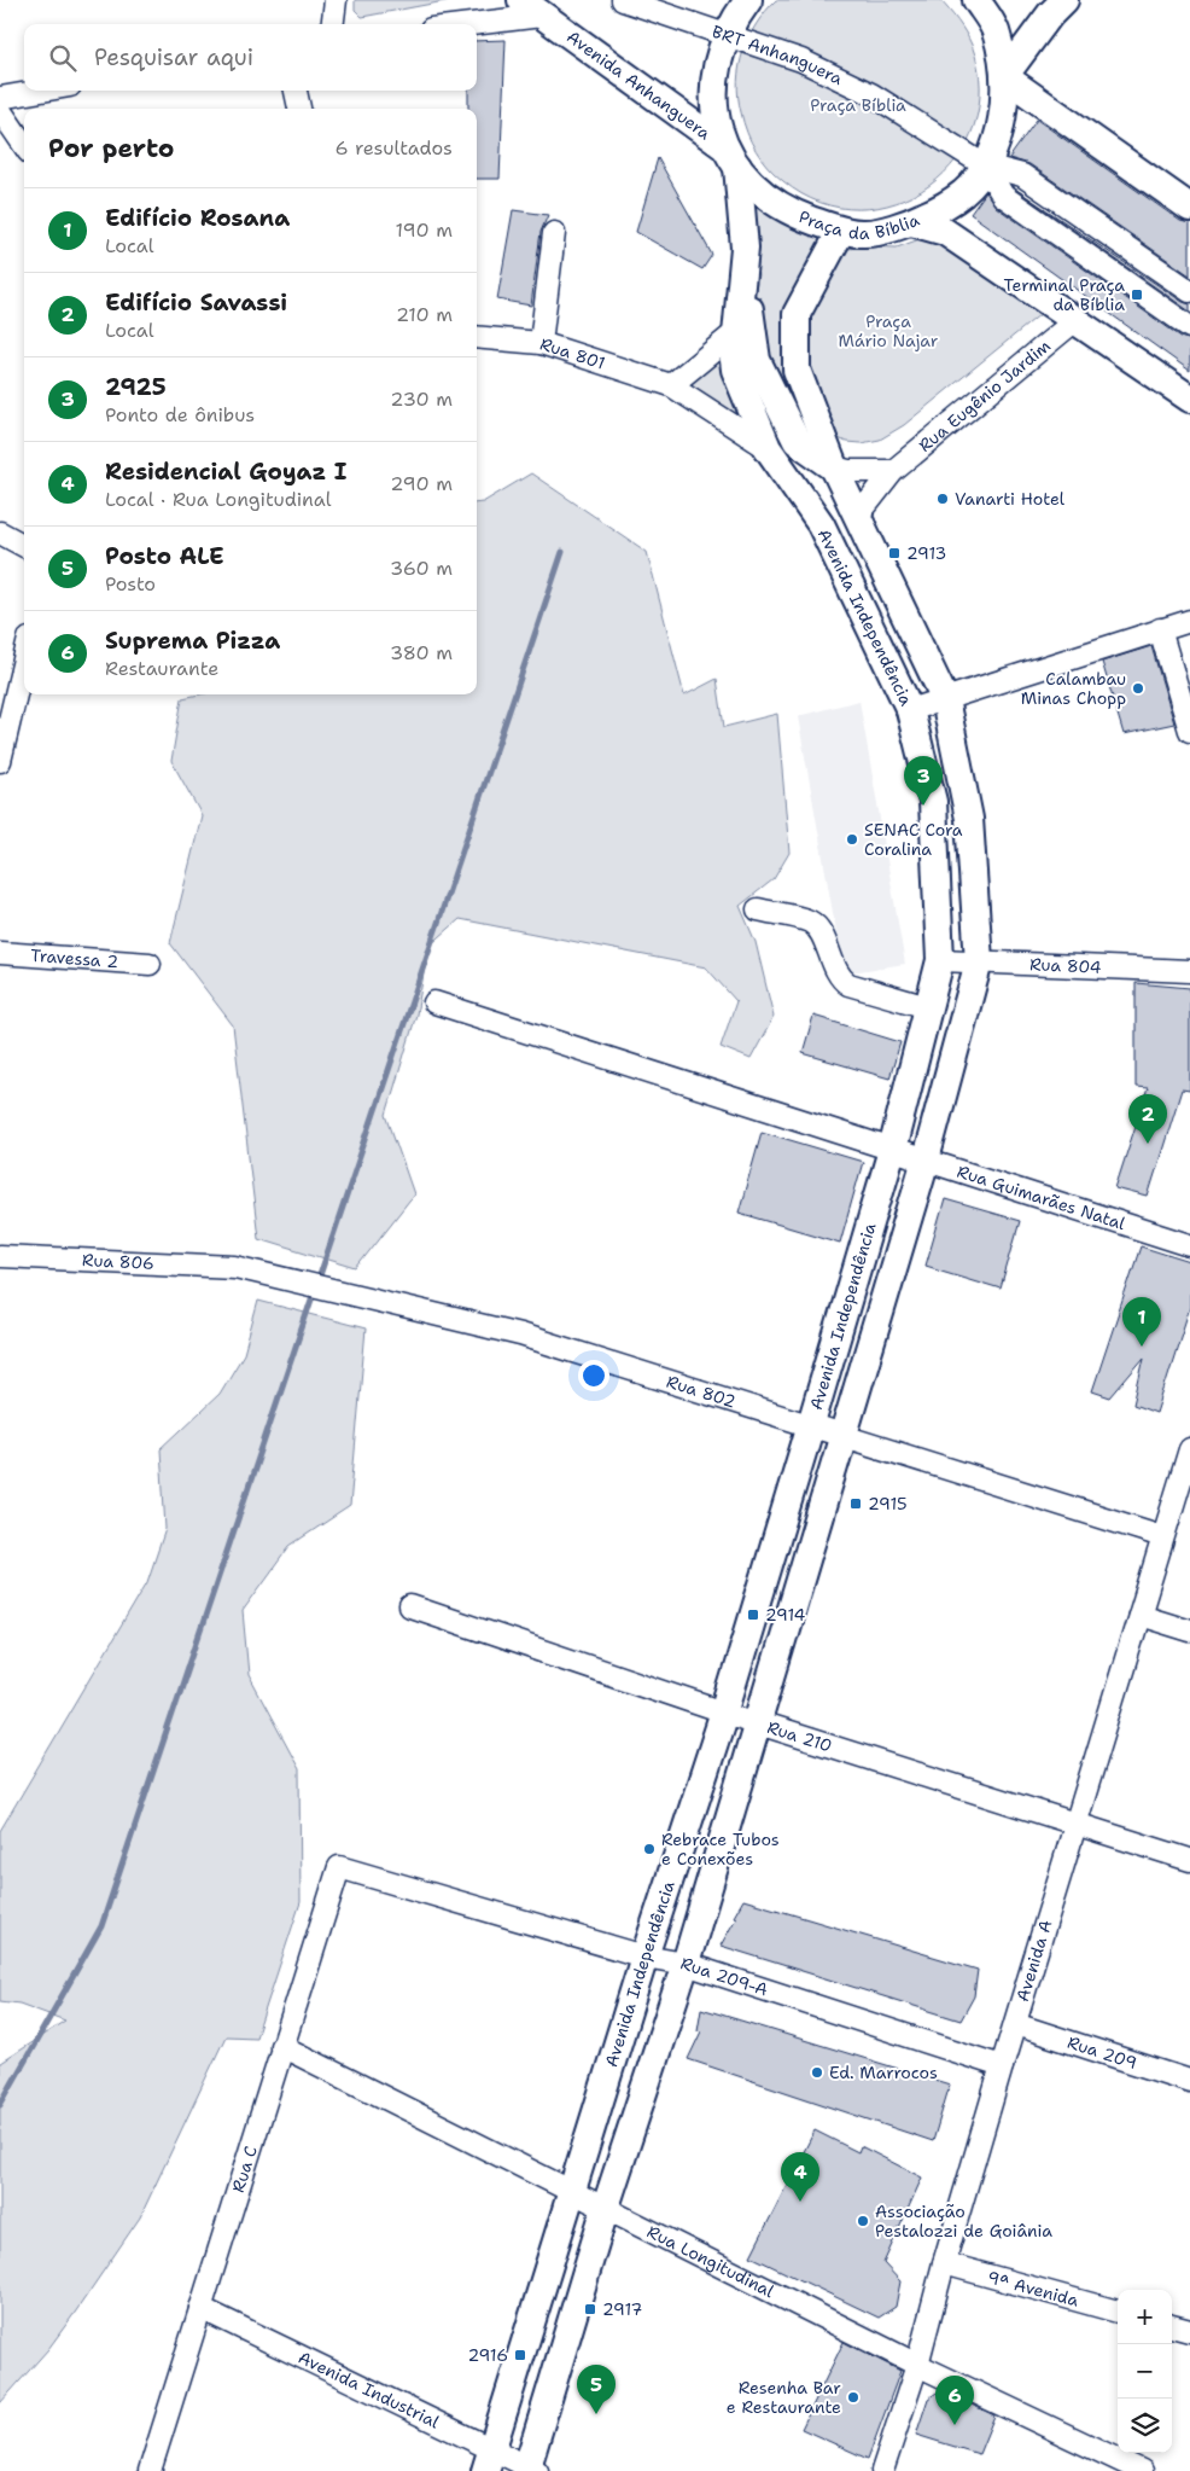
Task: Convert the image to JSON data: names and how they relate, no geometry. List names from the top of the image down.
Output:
{
  "streets": {
    "main road": ["Avenida Anhanguera", "Praça da Bíblia", "Avenida Independência"],
    "street": [
      "BRT Anhanguera",
      "Rua 801",
      "Rua Eugênio Jardim",
      "Travessa 2",
      "Rua 804",
      "Rua Guimarães Natal",
      "Rua 806",
      "Rua 802",
      "Rua 210",
      "Avenida A",
      "Rua 209-A",
      "Rua 209",
      "Rua C",
      "Rua Longitudinal",
      "9ª Avenida",
      "Avenida Industrial"
    ]
  },
  "crossings": [
    ["BRT Anhanguera", "Praça da Bíblia"],
    ["Avenida Anhanguera", "Praça da Bíblia"],
    ["Avenida Anhanguera", "Avenida Independência"],
    ["Praça da Bíblia", "Avenida Independência"],
    ["Rua 801", "Avenida Independência"],
    ["Rua Eugênio Jardim", "Avenida Independência"],
    ["Avenida Independência", "Rua 804"],
    ["Avenida Independência", "Rua Guimarães Natal"],
    ["Avenida Independência", "Rua 802"],
    ["Avenida Independência", "Rua 210"],
    ["Avenida Independência", "Rua 209-A"],
    ["Avenida Independência", "Rua Longitudinal"],
    ["Avenida Independência", "Avenida Industrial"],
    ["Rua 806", "Rua 802"],
    ["Rua 802", "Avenida A"],
    ["Rua 210", "Avenida A"],
    ["Avenida A", "Rua 209-A"],
    ["Avenida A", "Rua 209"],
    ["Avenida A", "Rua Longitudinal"],
    ["Avenida A", "9ª Avenida"],
    ["Rua 209-A", "Rua C"],
    ["Rua C", "Rua Longitudinal"],
    ["Rua C", "Avenida Industrial"]
  ],
  "parks": ["Praça Bíblia", "Praça Mário Najar"],
  "places": {
    "transit": [
      "Terminal Praça da Bíblia",
      "2913",
      "2915",
      "2914",
      "2917",
      "2916"
    ],
    "other": [
      "Vanarti Hotel",
      "Calambau Minas Chopp",
      "SENAC Cora Coralina",
      "Rebrace Tubos e Conexões",
      "Ed. Marrocos",
      "Associação Pestalozzi de Goiânia",
      "Resenha Bar e Restaurante"
    ]
  },
  "page": {
    "search": "Pesquisar aqui",
    "heading": ["Por perto", "6 resultados"],
    "list": [
      {
        "mark": "1",
        "name": "Edifício Rosana",
        "note": "Local",
        "value": "190 m"
      },
      {
        "mark": "2",
        "name": "Edifício Savassi",
        "note": "Local",
        "value": "210 m"
      },
      {
        "mark": "3",
        "name": "2925",
        "note": "Ponto de ônibus",
        "value": "230 m"
      },
      {
        "mark": "4",
        "name": "Residencial Goyaz I",
        "note": "Local · Rua Longitudinal",
        "value": "290 m"
      },
      {
        "mark": "5",
        "name": "Posto ALE",
        "note": "Posto",
        "value": "360 m"
      },
      {
        "mark": "6",
        "name": "Suprema Pizza",
        "note": "Restaurante",
        "value": "380 m"
      }
    ],
    "pins": [
      "3",
      "2",
      "1",
      "4",
      "5",
      "6"
    ],
    "map_buttons": ["+", "−"]
  }
}
